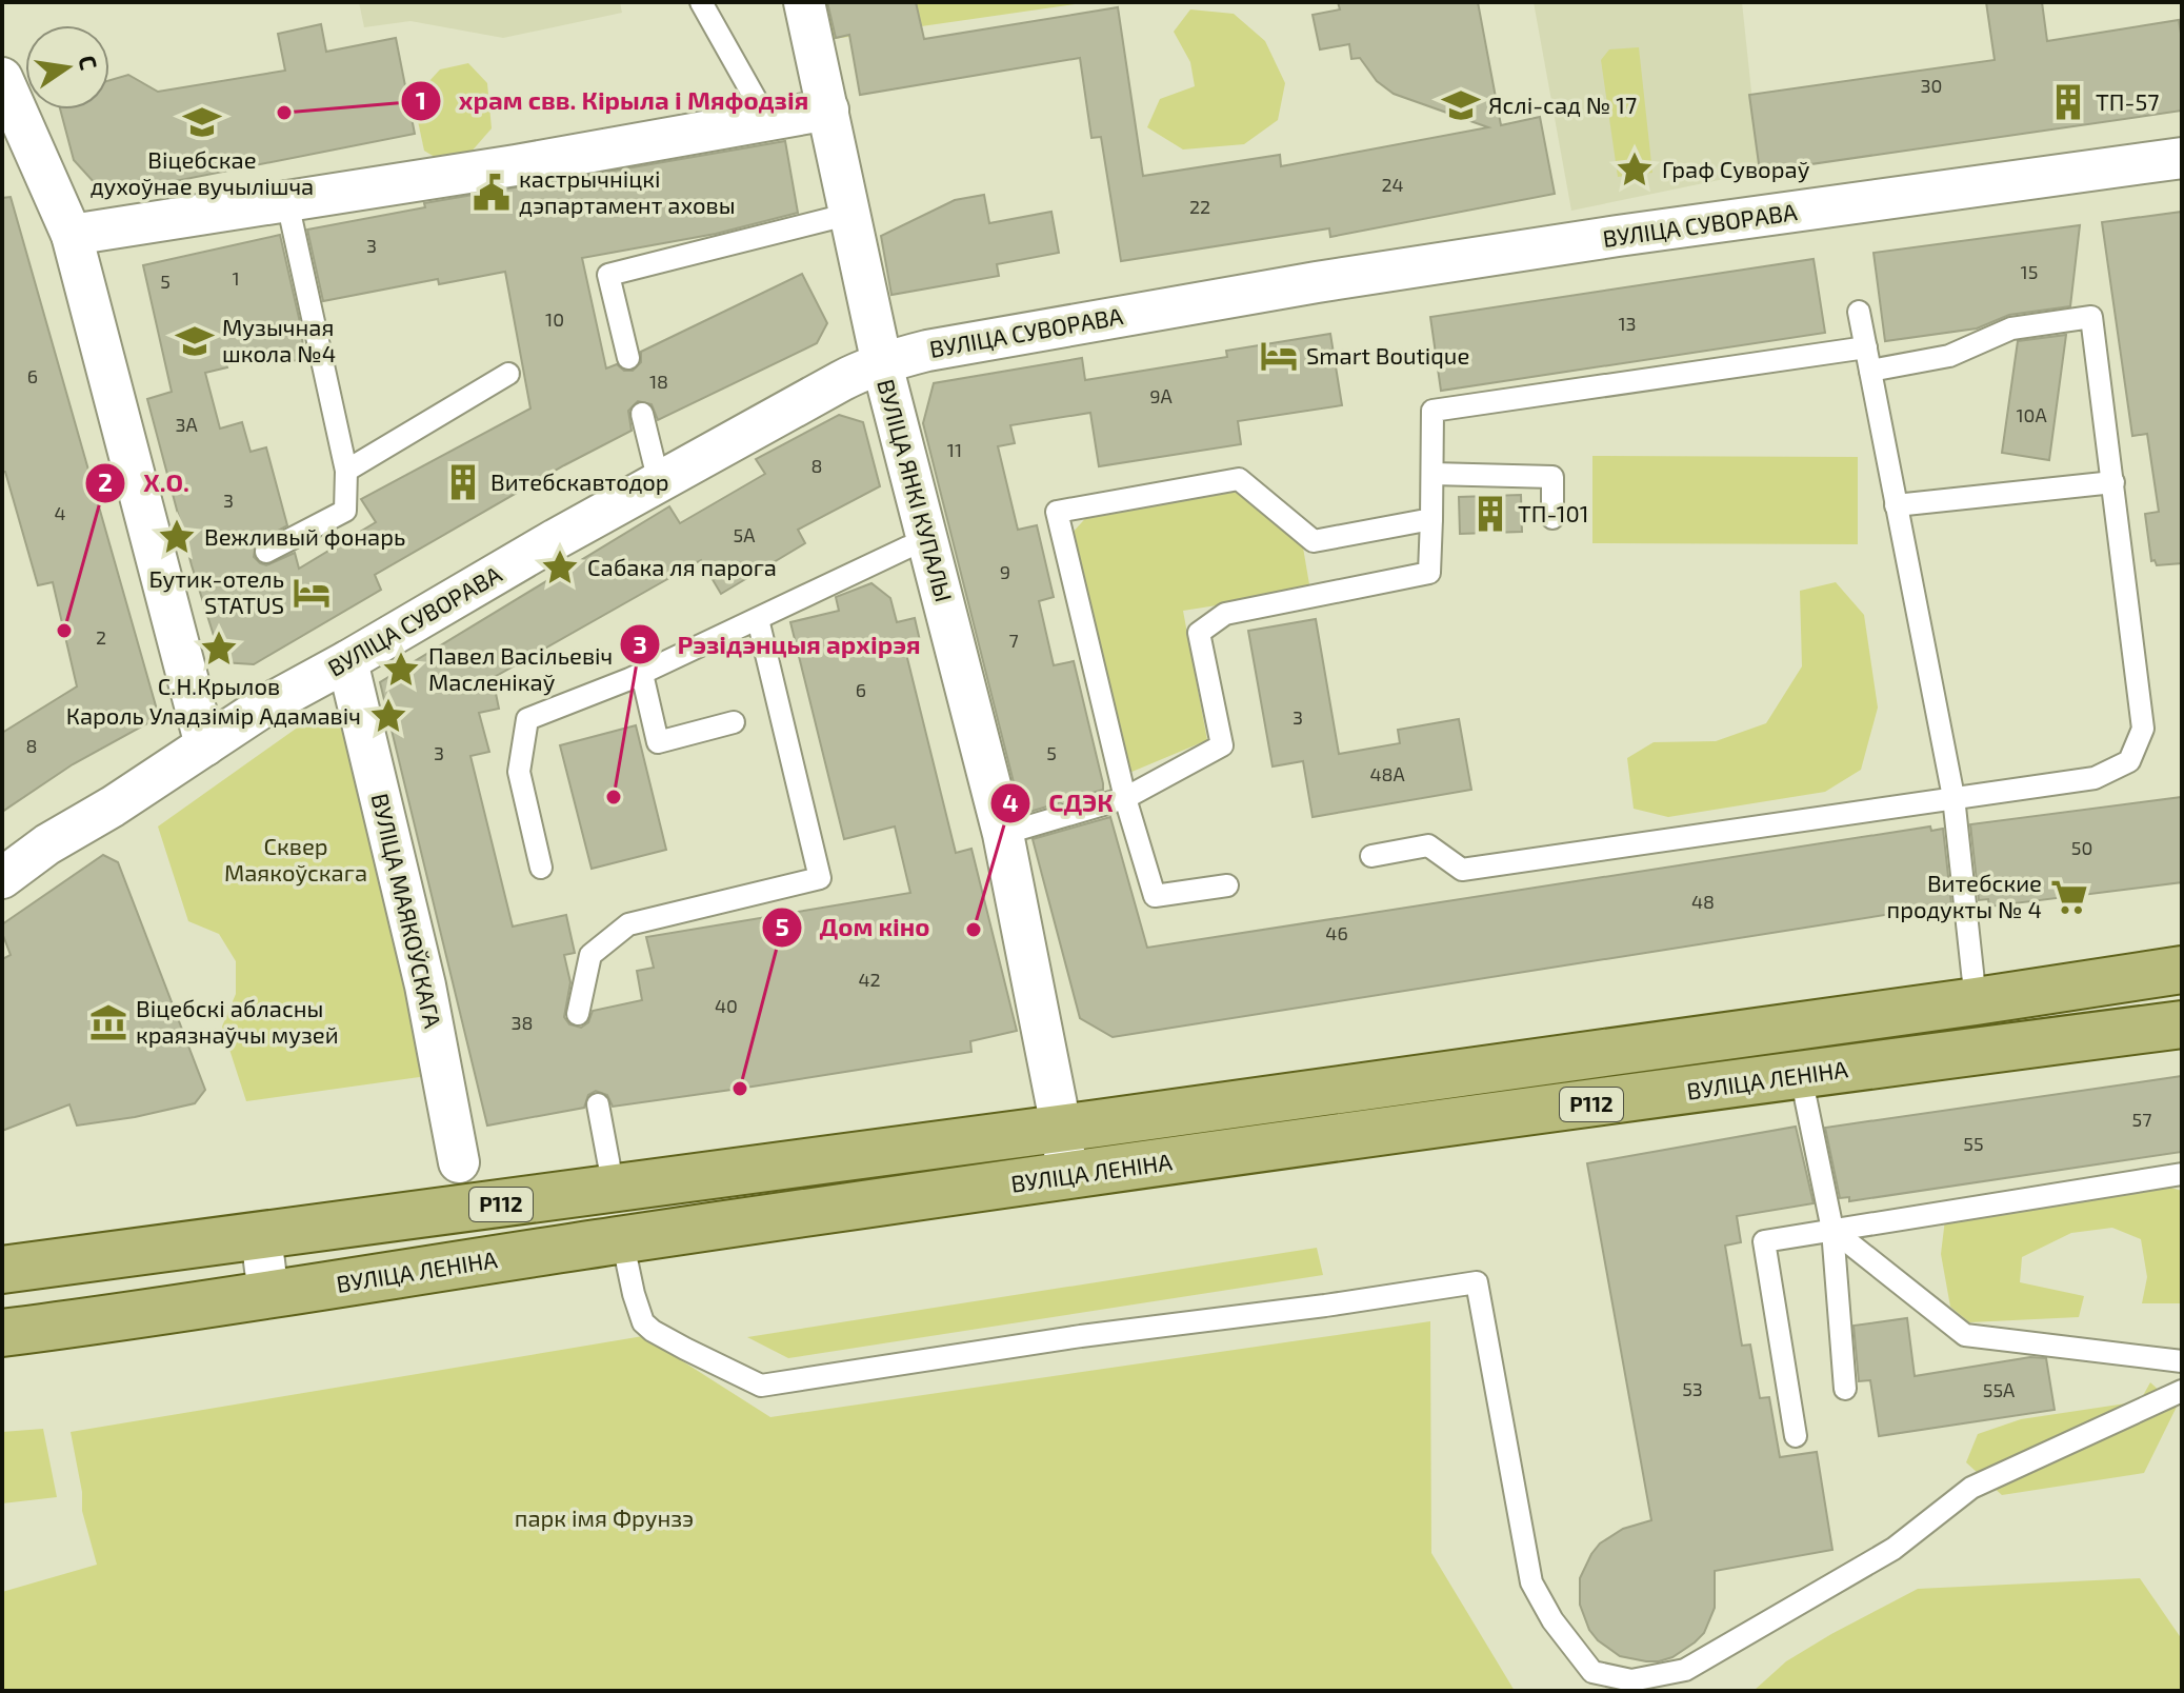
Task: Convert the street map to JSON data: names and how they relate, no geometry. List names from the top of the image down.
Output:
{
  "streets": {
    "main road": ["ВУЛІЦА ЛЕНІНА", "Р112"],
    "street": ["ВУЛІЦА СУВОРАВА", "ВУЛІЦА ЯНКІ КУПАЛЫ", "ВУЛІЦА МАЯКОЎСКАГА"]
  },
  "crossings": [
    ["ВУЛІЦА СУВОРАВА", "ВУЛІЦА ЯНКІ КУПАЛЫ"],
    ["ВУЛІЦА СУВОРАВА", "ВУЛІЦА МАЯКОЎСКАГА"],
    ["ВУЛІЦА ЯНКІ КУПАЛЫ", "ВУЛІЦА ЛЕНІНА"]
  ],
  "parks": ["Сквер Маякоўскага", "парк імя Фрунзэ"],
  "places": {
    "building": ["ТП-57", "Витебскавтодор", "ТП-101"],
    "school or university": ["Яслі-сад № 17", "Віцебскае духоўнае вучылішча", "Музычная школа №4"],
    "other": [
      "храм свв. Кірыла і Мяфодзія",
      "X.O.",
      "Рэзідэнцыя архірэя",
      "СДЭК",
      "Дом кіно"
    ],
    "place": [
      "Граф Сувораў",
      "Вежливый фонарь",
      "Сабака ля парога",
      "С.Н.Крылов",
      "Павел Васільевіч Масленікаў",
      "Кароль Уладзімір Адамавіч"
    ],
    "public building": ["кастрычніцкі дэпартамент аховы"],
    "hotel": ["Smart Boutique", "Бутик-отель STATUS"],
    "supermarket": ["Витебские продукты № 4"],
    "museum": ["Віцебскі абласны краязнаўчы музей"]
  },
  "house_numbers": [
    "30",
    "24",
    "22",
    "3",
    "15",
    "1",
    "5",
    "10",
    "13",
    "6",
    "18",
    "9А",
    "10А",
    "3А",
    "11",
    "8",
    "3",
    "4",
    "5А",
    "9",
    "2",
    "7",
    "6",
    "3",
    "8",
    "3",
    "5",
    "48А",
    "50",
    "48",
    "46",
    "42",
    "40",
    "38",
    "57",
    "55",
    "53",
    "55А"
  ],
  "north": "right"
}
